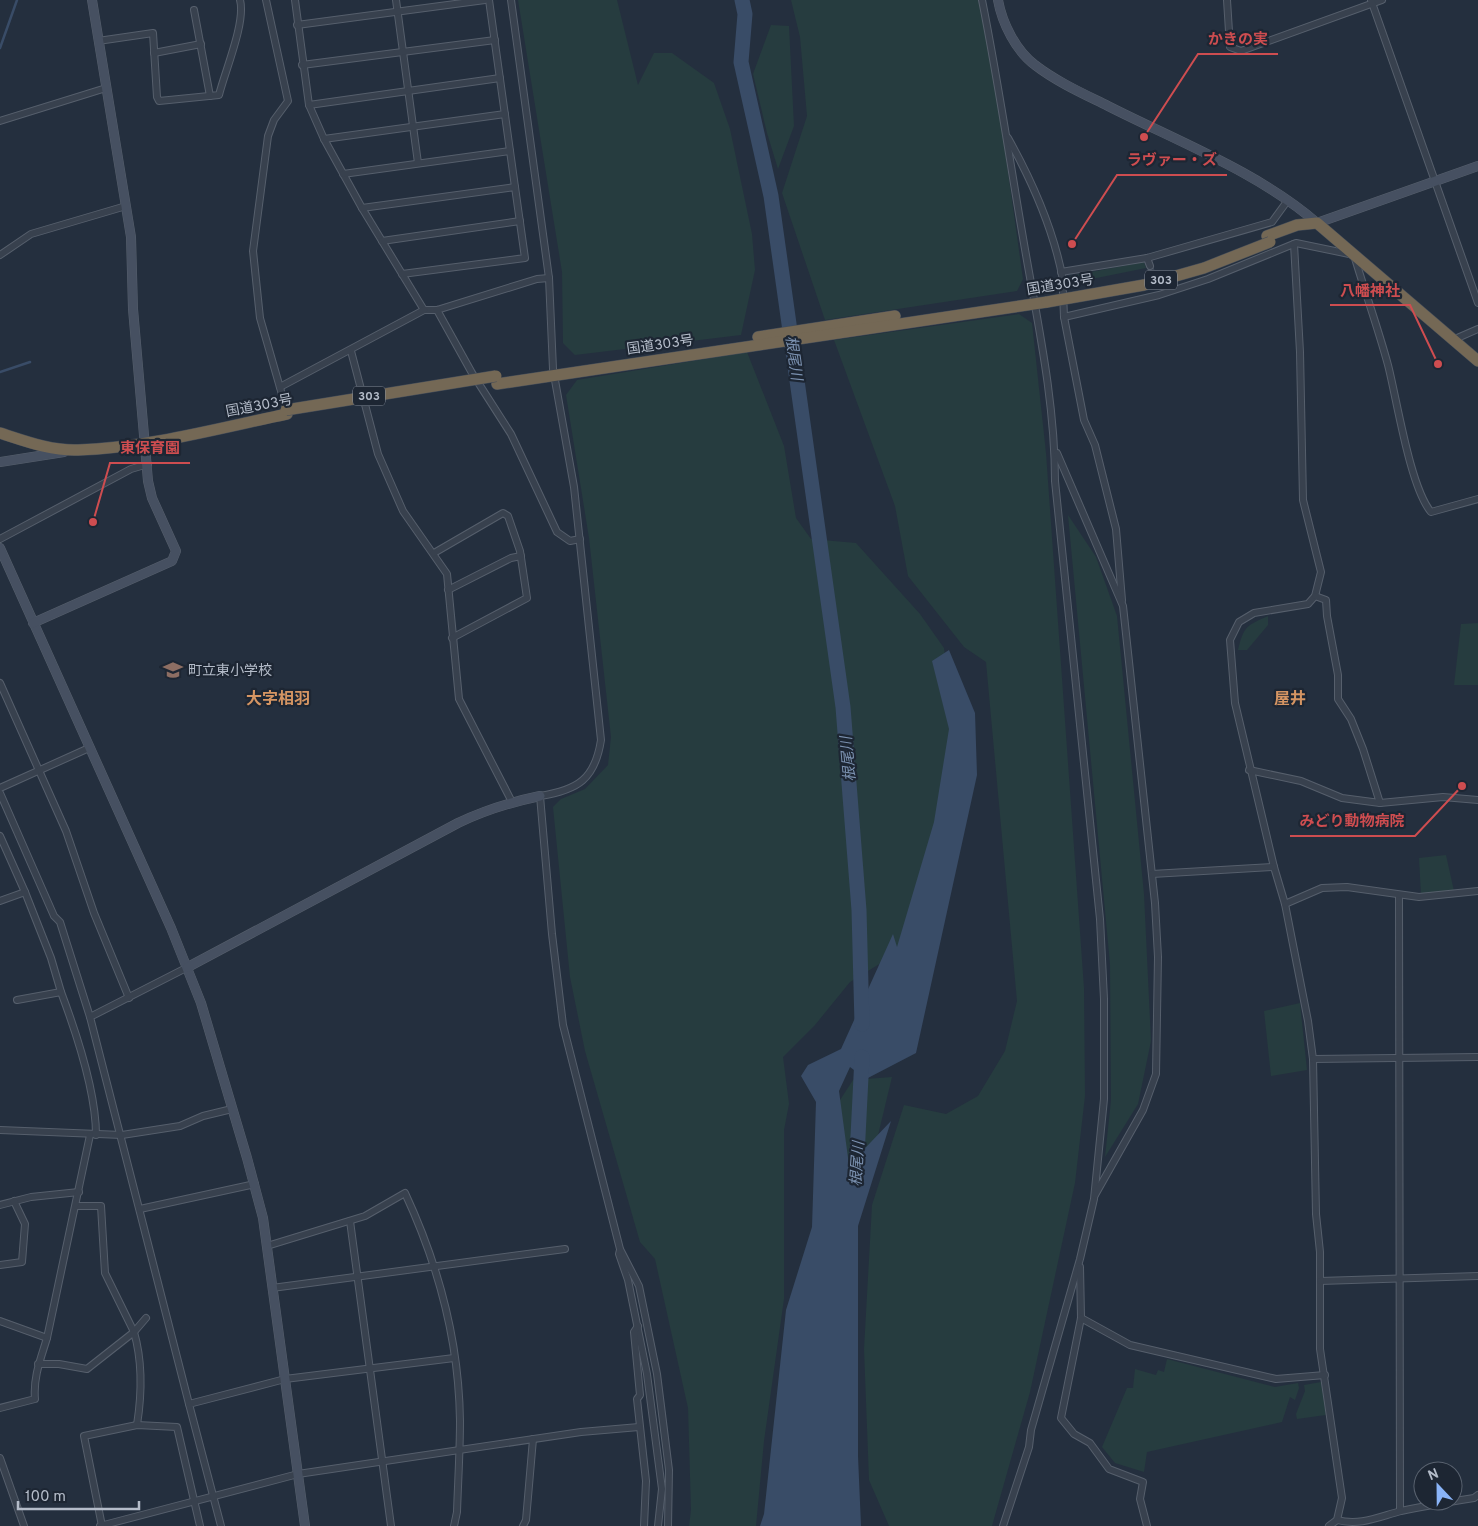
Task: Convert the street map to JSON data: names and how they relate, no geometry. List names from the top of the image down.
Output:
{
  "streets": {
    "highway": ["303", "国道303号"]
  },
  "districts": ["大字相羽", "屋井"],
  "water": ["根尾川"],
  "places": {
    "other": [
      "かきの実",
      "ラヴァー・ズ",
      "八幡神社",
      "東保育園",
      "みどり動物病院"
    ],
    "school or university": ["町立東小学校"]
  },
  "scale_bar": "100 m",
  "north": "top"
}
